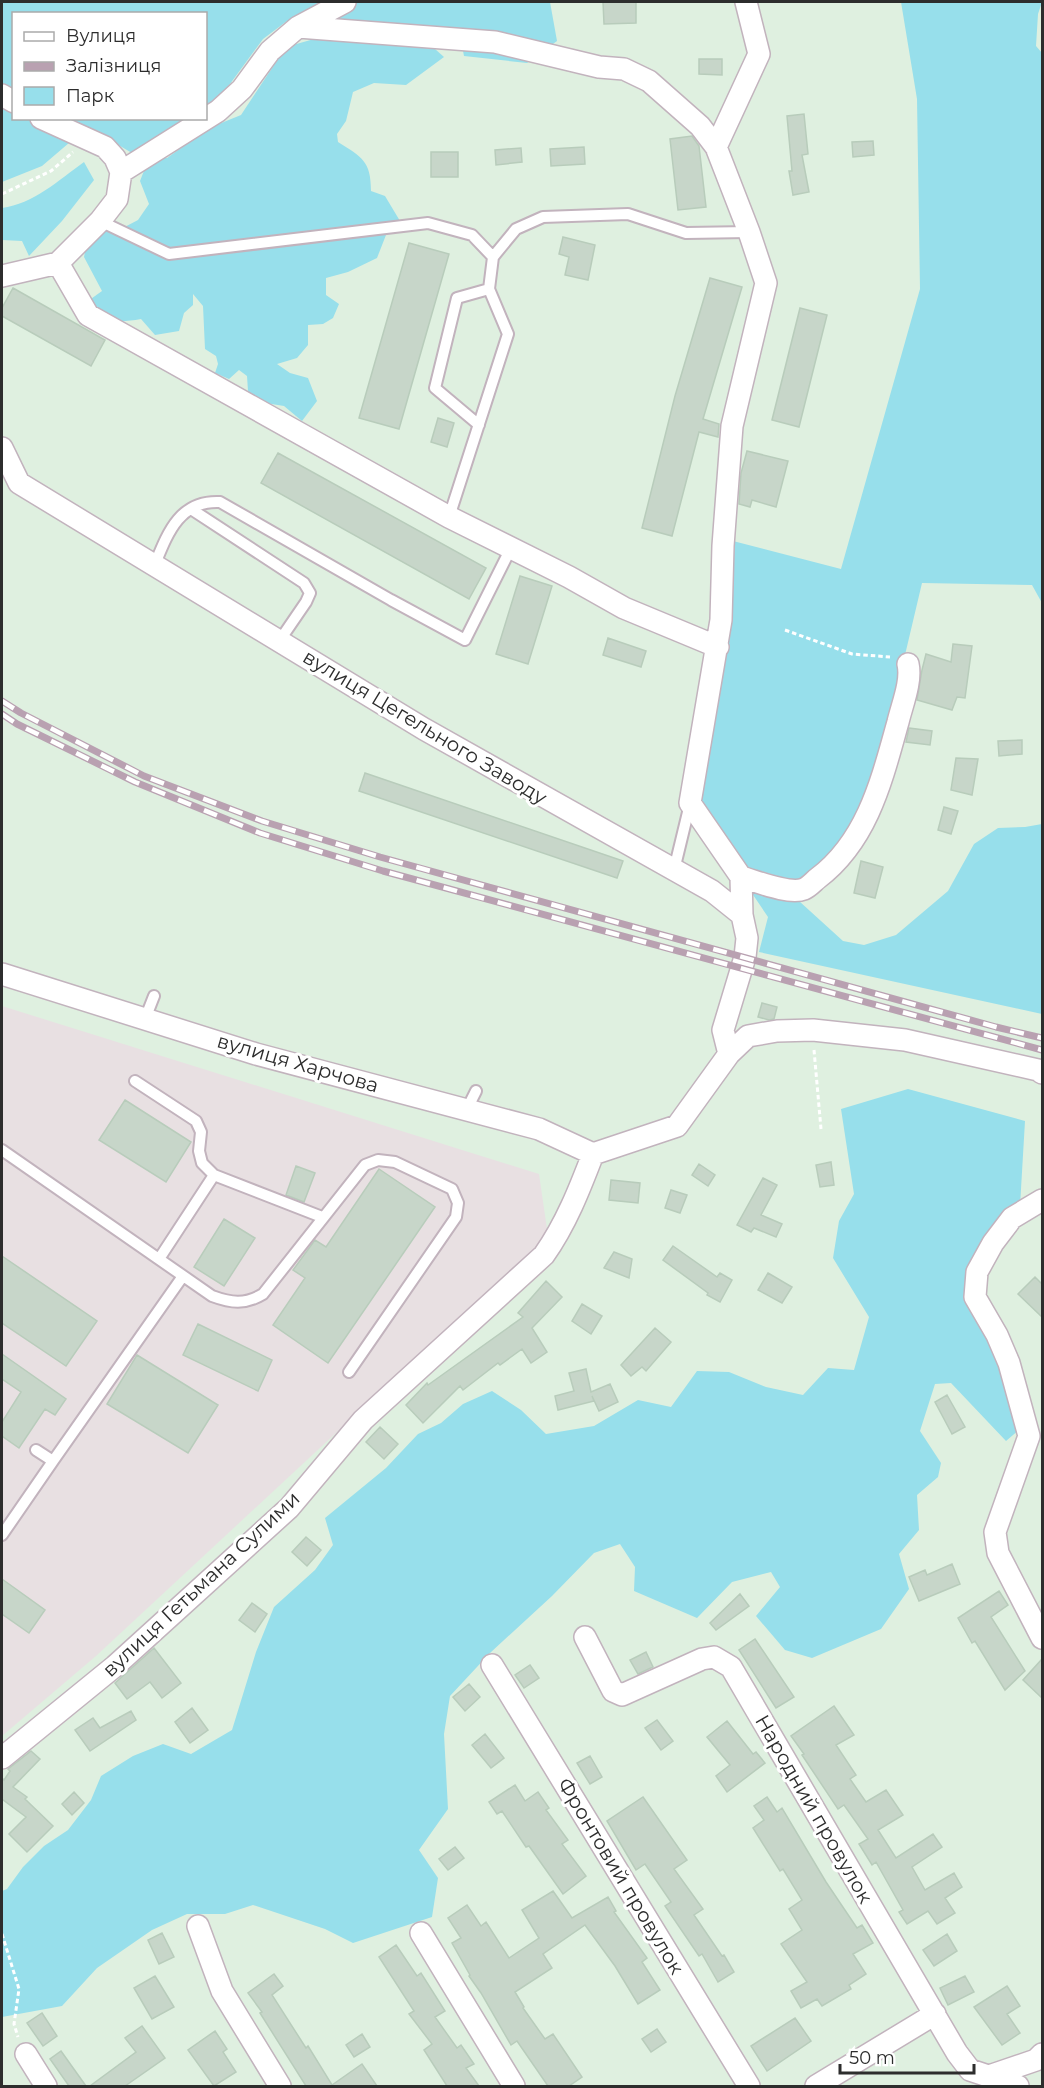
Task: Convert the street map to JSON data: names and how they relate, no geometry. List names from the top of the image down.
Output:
{
  "streets": {
    "street": [
      "вулиця Цегельного Заводу",
      "вулиця Харчова",
      "вулиця Гетьмана Сулими",
      "Народний провулок",
      "Фронтовий провулок"
    ]
  },
  "crossings": [
    ["вулиця Харчова", "вулиця Гетьмана Сулими"]
  ],
  "legend": ["Вулиця", "Залізниця", "Парк"],
  "scale_bar": "50 m"
}
